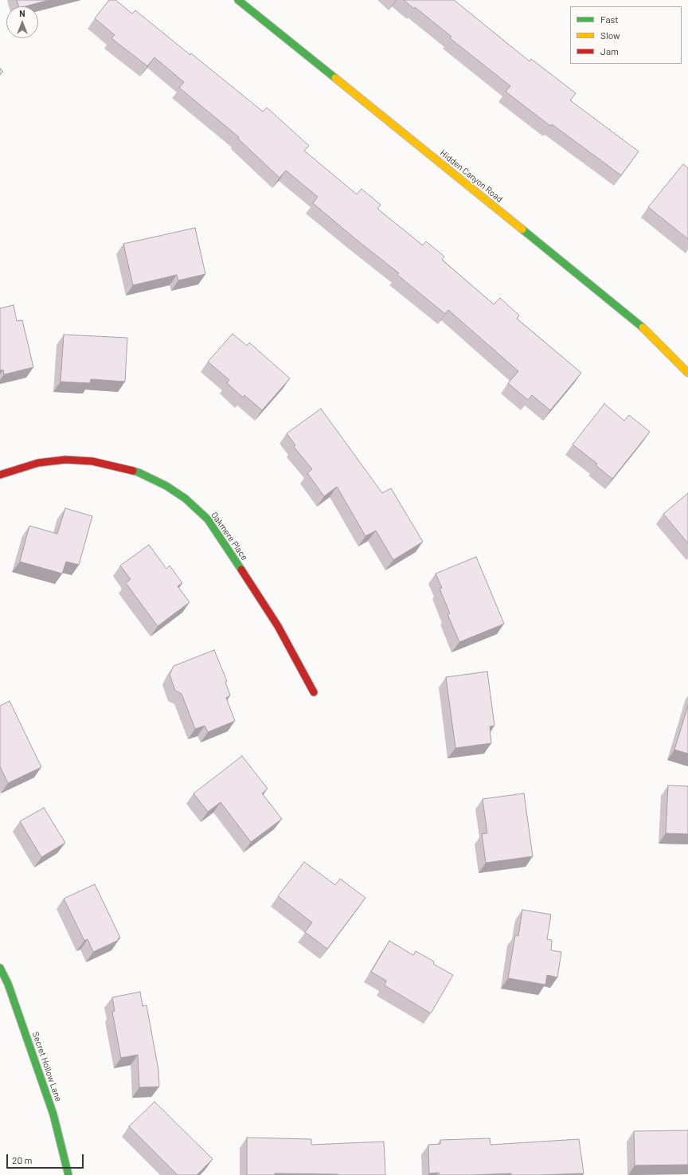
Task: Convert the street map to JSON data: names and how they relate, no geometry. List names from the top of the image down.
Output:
{
  "streets": {
    "street": ["Hidden Canyon Road", "Oakmere Place", "Secret Hollow Lane"]
  },
  "legend": ["Fast", "Slow", "Jam"],
  "scale_bar": "20 m",
  "north": "top"
}
